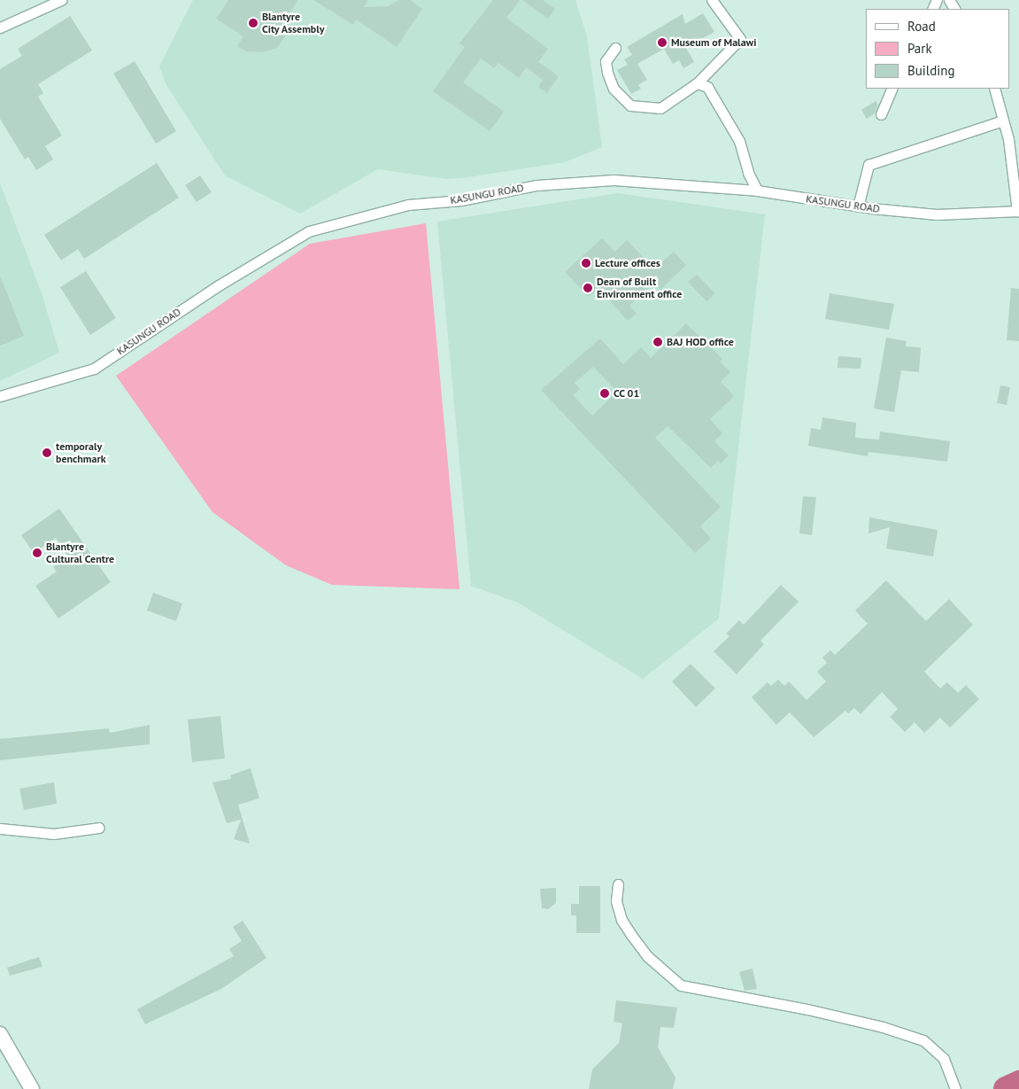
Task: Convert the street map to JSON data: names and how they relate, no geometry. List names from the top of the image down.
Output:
{
  "streets": {
    "street": ["KASUNGU ROAD"]
  },
  "places": [
    "Blantyre City Assembly",
    "Museum of Malawi",
    "Lecture offices",
    "Dean of Built Environment office",
    "BAJ HOD office",
    "CC 01",
    "temporaly benchmark",
    "Blantyre Cultural Centre"
  ],
  "legend": ["Road", "Park", "Building"]
}
